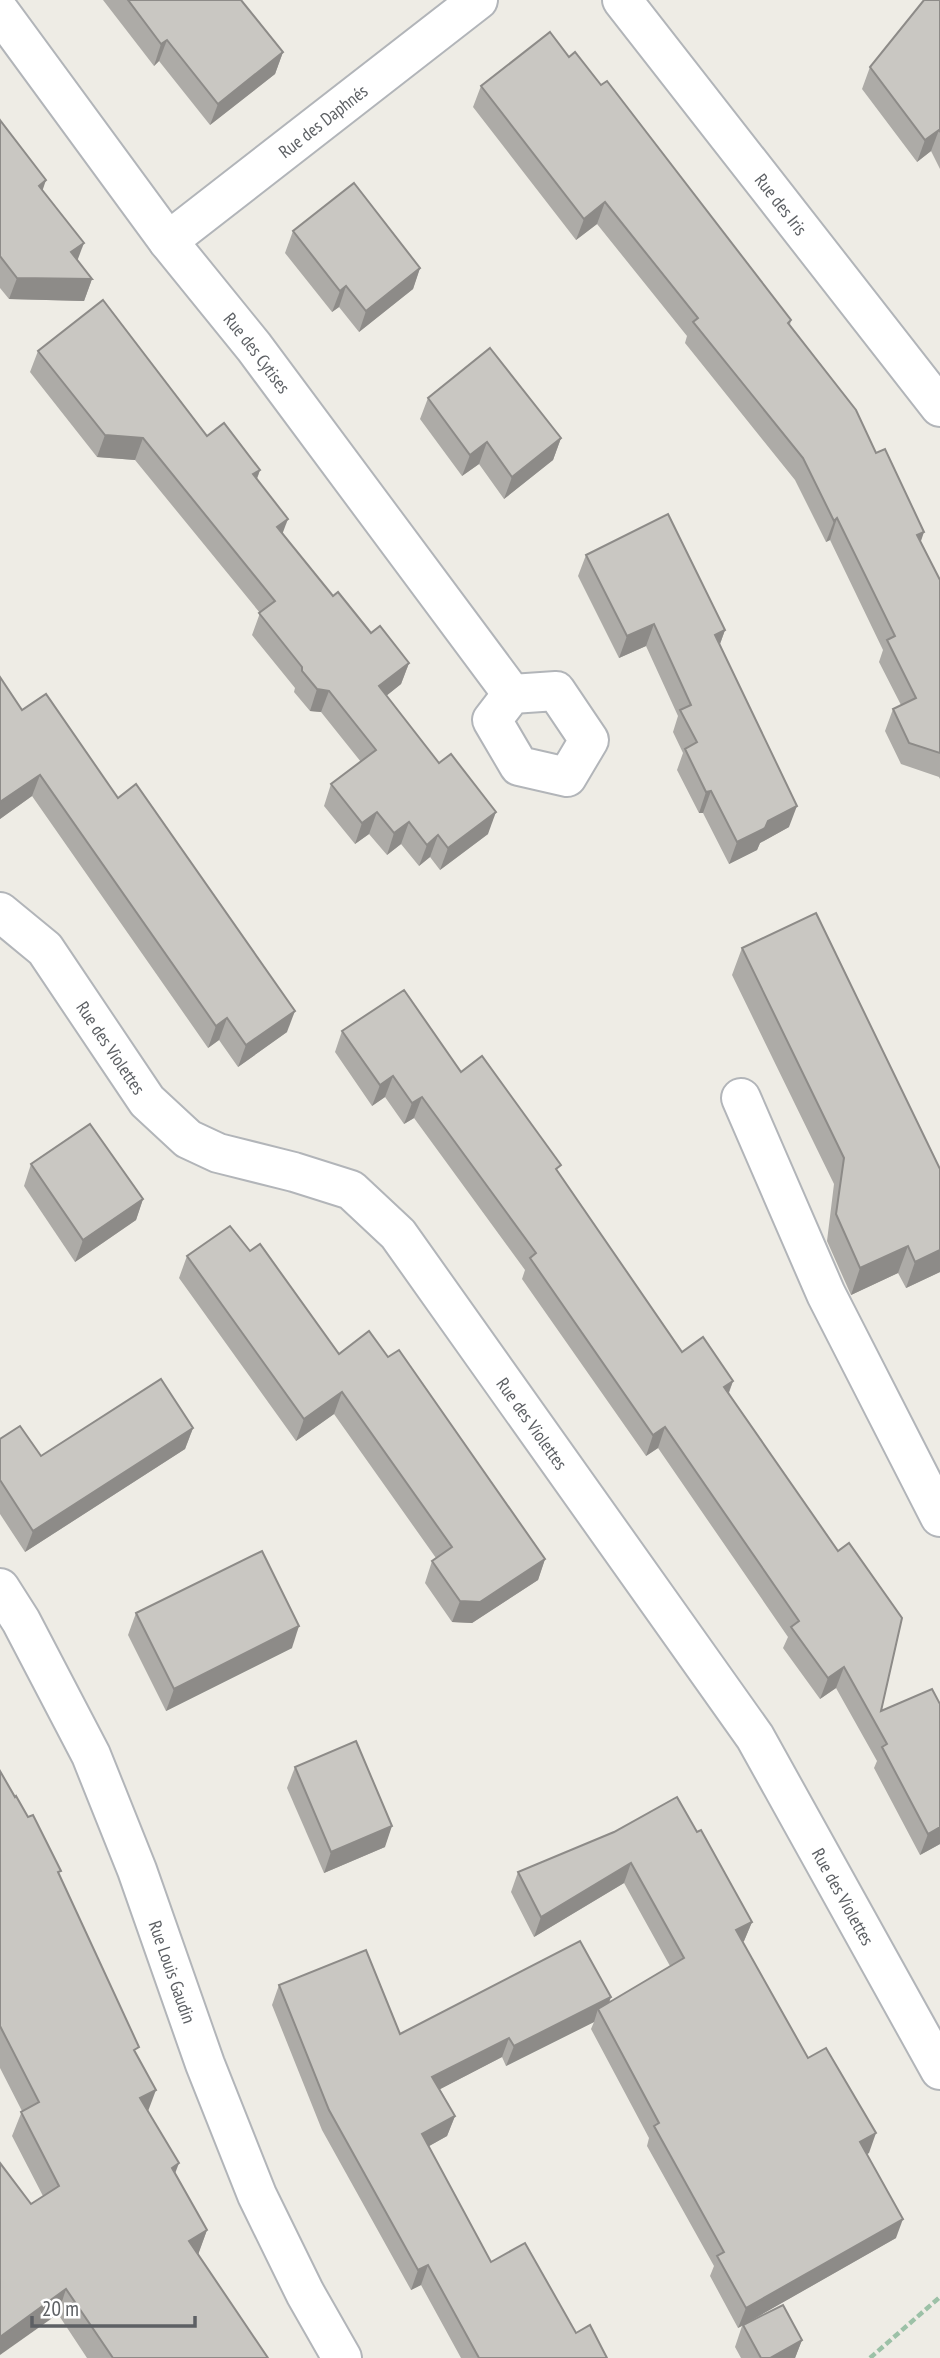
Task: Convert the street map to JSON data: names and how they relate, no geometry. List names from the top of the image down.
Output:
{
  "streets": {
    "street": [
      "Rue des Daphnés",
      "Rue des Iris",
      "Rue des Cytises",
      "Rue des Violettes",
      "Rue Louis Gaudin"
    ]
  },
  "crossings": [
    ["Rue des Daphnés", "Rue des Cytises"]
  ],
  "scale_bar": "20 m"
}
